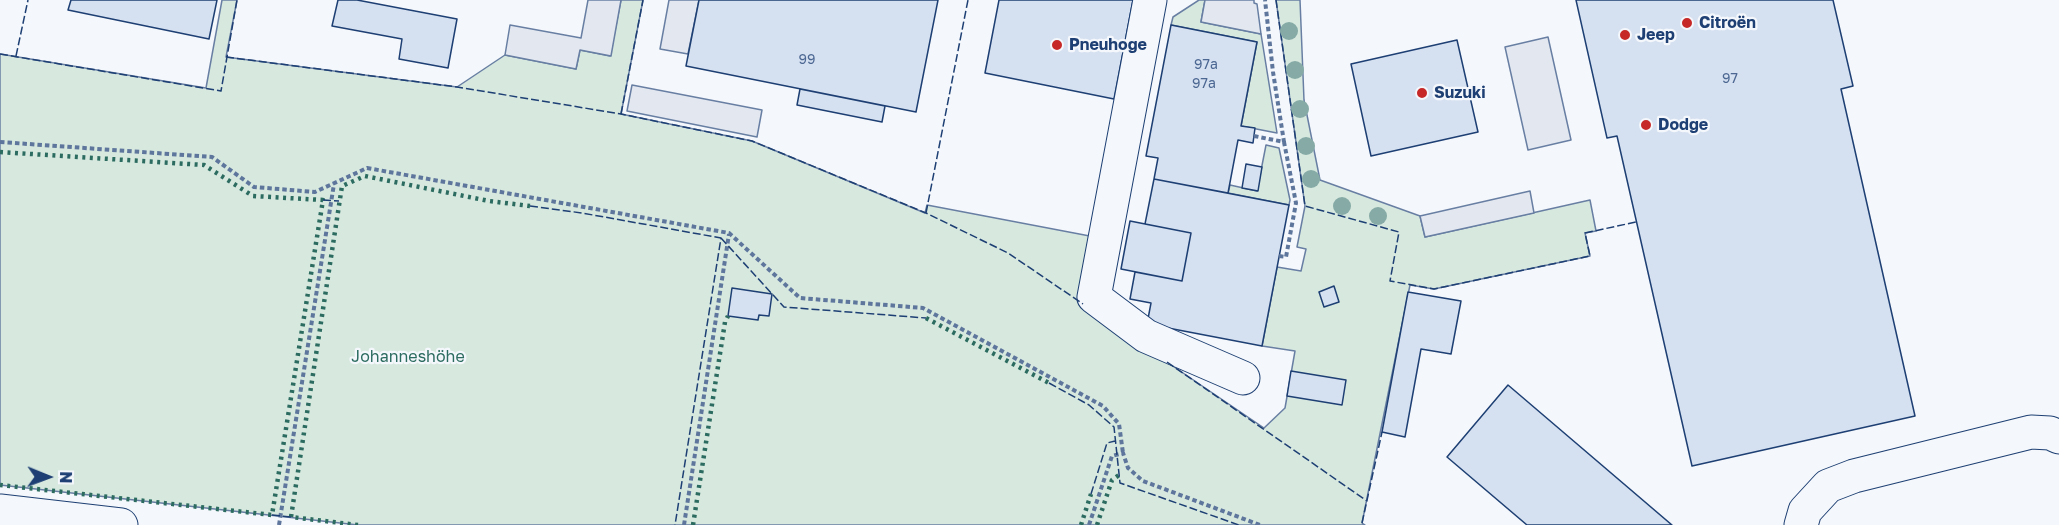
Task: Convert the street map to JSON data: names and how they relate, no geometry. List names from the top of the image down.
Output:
{
  "parks": ["Johanneshöhe"],
  "places": [
    "Citroën",
    "Jeep",
    "Pneuhoge",
    "Suzuki",
    "Dodge"
  ],
  "house_numbers": [
    "99",
    "97a",
    "97",
    "97a"
  ],
  "north": "right"
}
